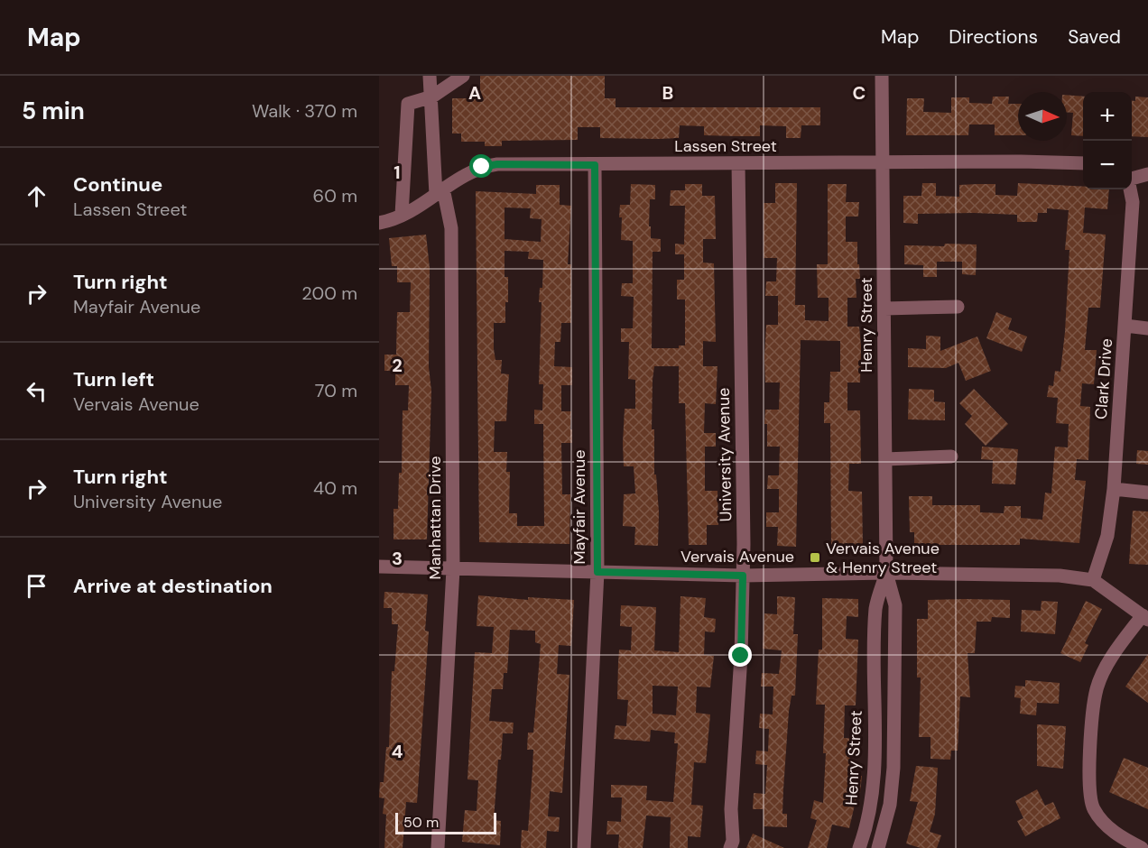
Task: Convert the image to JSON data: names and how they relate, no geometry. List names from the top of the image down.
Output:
{
  "streets": {
    "street": [
      "Lassen Street",
      "Henry Street",
      "Clark Drive",
      "University Avenue",
      "Mayfair Avenue",
      "Manhattan Drive",
      "Vervais Avenue"
    ]
  },
  "crossings": [
    ["Lassen Street", "Henry Street"],
    ["Lassen Street", "University Avenue"],
    ["Lassen Street", "Mayfair Avenue"],
    ["Lassen Street", "Manhattan Drive"],
    ["Henry Street", "Vervais Avenue"],
    ["Clark Drive", "Vervais Avenue"],
    ["University Avenue", "Vervais Avenue"],
    ["Mayfair Avenue", "Vervais Avenue"],
    ["Manhattan Drive", "Vervais Avenue"]
  ],
  "places": {
    "transit": ["Vervais Avenue & Henry Street"]
  },
  "scale_bar": "50 m",
  "north": "right",
  "page": {
    "header": "Map",
    "nav": ["Map", "Directions", "Saved"],
    "heading": ["5 min", "Walk · 370 m"],
    "map_buttons": ["+", "−"],
    "list": [
      ["Continue", "Lassen Street", "60 m"],
      ["Turn right", "Mayfair Avenue", "200 m"],
      ["Turn left", "Vervais Avenue", "70 m"],
      ["Turn right", "University Avenue", "40 m"],
      "Arrive at destination"
    ],
    "scale": "50 m"
  },
  "grid": {
    "columns": ["A", "B", "C"],
    "rows": [
      "1",
      "2",
      "3",
      "4"
    ]
  }
}
